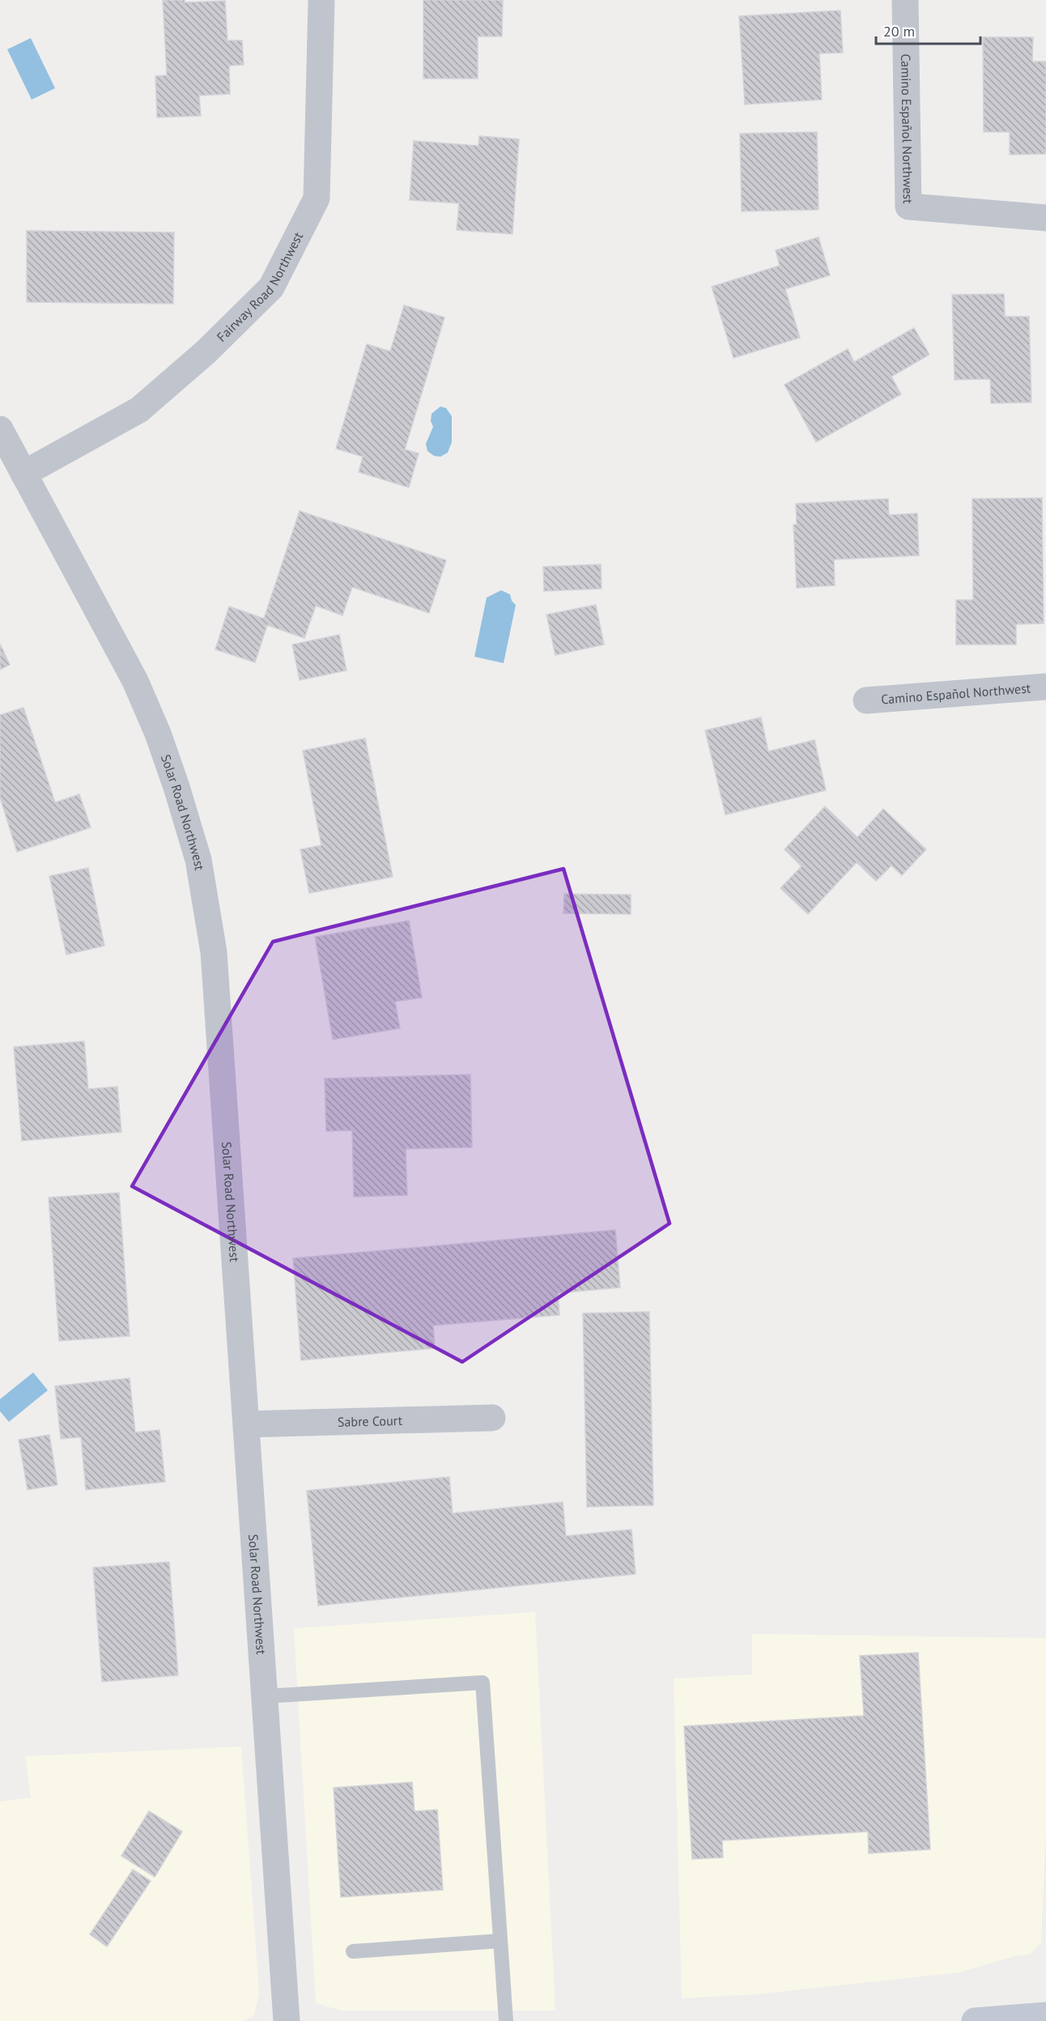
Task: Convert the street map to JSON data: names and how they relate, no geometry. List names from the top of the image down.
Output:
{
  "streets": {
    "street": [
      "Camino Español Northwest",
      "Fairway Road Northwest",
      "Solar Road Northwest",
      "Sabre Court"
    ]
  },
  "crossings": [
    ["Fairway Road Northwest", "Solar Road Northwest"],
    ["Solar Road Northwest", "Sabre Court"]
  ],
  "scale_bar": "20 m"
}
